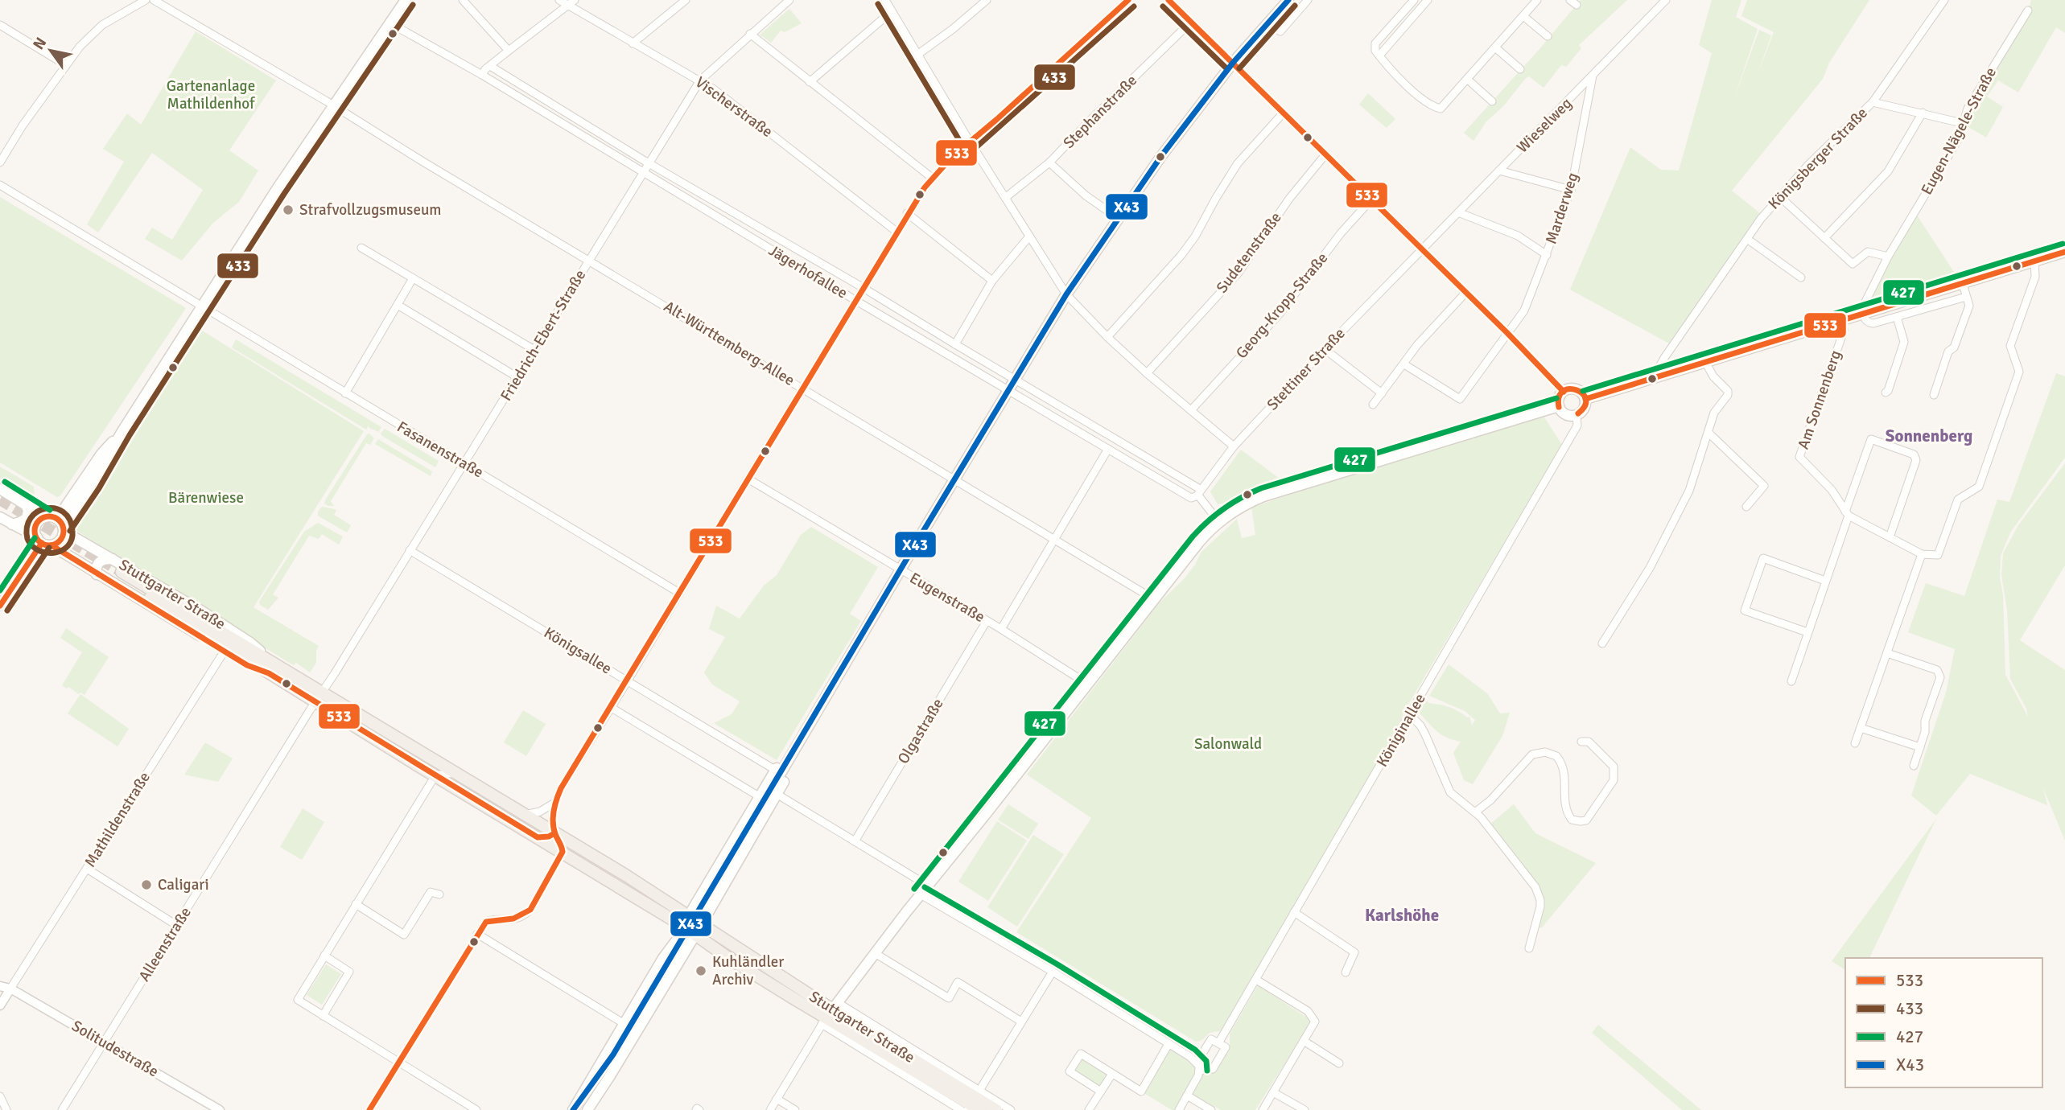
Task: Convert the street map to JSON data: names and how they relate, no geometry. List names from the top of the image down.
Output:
{
  "streets": {
    "main road": ["Stuttgarter Straße"],
    "street": [
      "Vischerstraße",
      "Stephanstraße",
      "Wieselweg",
      "Eugen-Nägele-Straße",
      "Königsberger Straße",
      "Marderweg",
      "Sudetenstraße",
      "Jägerhofallee",
      "Georg-Kropp-Straße",
      "Friedrich-Ebert-Straße",
      "Alt-Württemberg-Allee",
      "Stettiner Straße",
      "Am Sonnenberg",
      "Fasanenstraße",
      "Eugenstraße",
      "Königsallee",
      "Königinallee",
      "Olgastraße",
      "Mathildenstraße",
      "Alleenstraße",
      "Solitudestraße"
    ]
  },
  "crossings": [
    ["Vischerstraße", "Friedrich-Ebert-Straße"],
    ["Wieselweg", "Marderweg"],
    ["Wieselweg", "Stettiner Straße"],
    ["Jägerhofallee", "Friedrich-Ebert-Straße"],
    ["Jägerhofallee", "Stettiner Straße"],
    ["Friedrich-Ebert-Straße", "Alt-Württemberg-Allee"],
    ["Friedrich-Ebert-Straße", "Fasanenstraße"],
    ["Friedrich-Ebert-Straße", "Stuttgarter Straße"],
    ["Friedrich-Ebert-Straße", "Königsallee"],
    ["Friedrich-Ebert-Straße", "Alleenstraße"],
    ["Stuttgarter Straße", "Mathildenstraße"],
    ["Stuttgarter Straße", "Alleenstraße"],
    ["Eugenstraße", "Olgastraße"],
    ["Mathildenstraße", "Solitudestraße"],
    ["Alleenstraße", "Solitudestraße"]
  ],
  "districts": ["Sonnenberg", "Karlshöhe"],
  "parks": ["Gartenanlage Mathildenhof", "Bärenwiese", "Salonwald"],
  "places": ["Strafvollzugsmuseum", "Caligari", "Kuhländler Archiv"],
  "lines": [
    "transit line 533",
    "transit line X43",
    "transit line 433",
    "transit line 427"
  ],
  "legend": [
    "533",
    "433",
    "427",
    "X43"
  ],
  "north": "top left"
}
